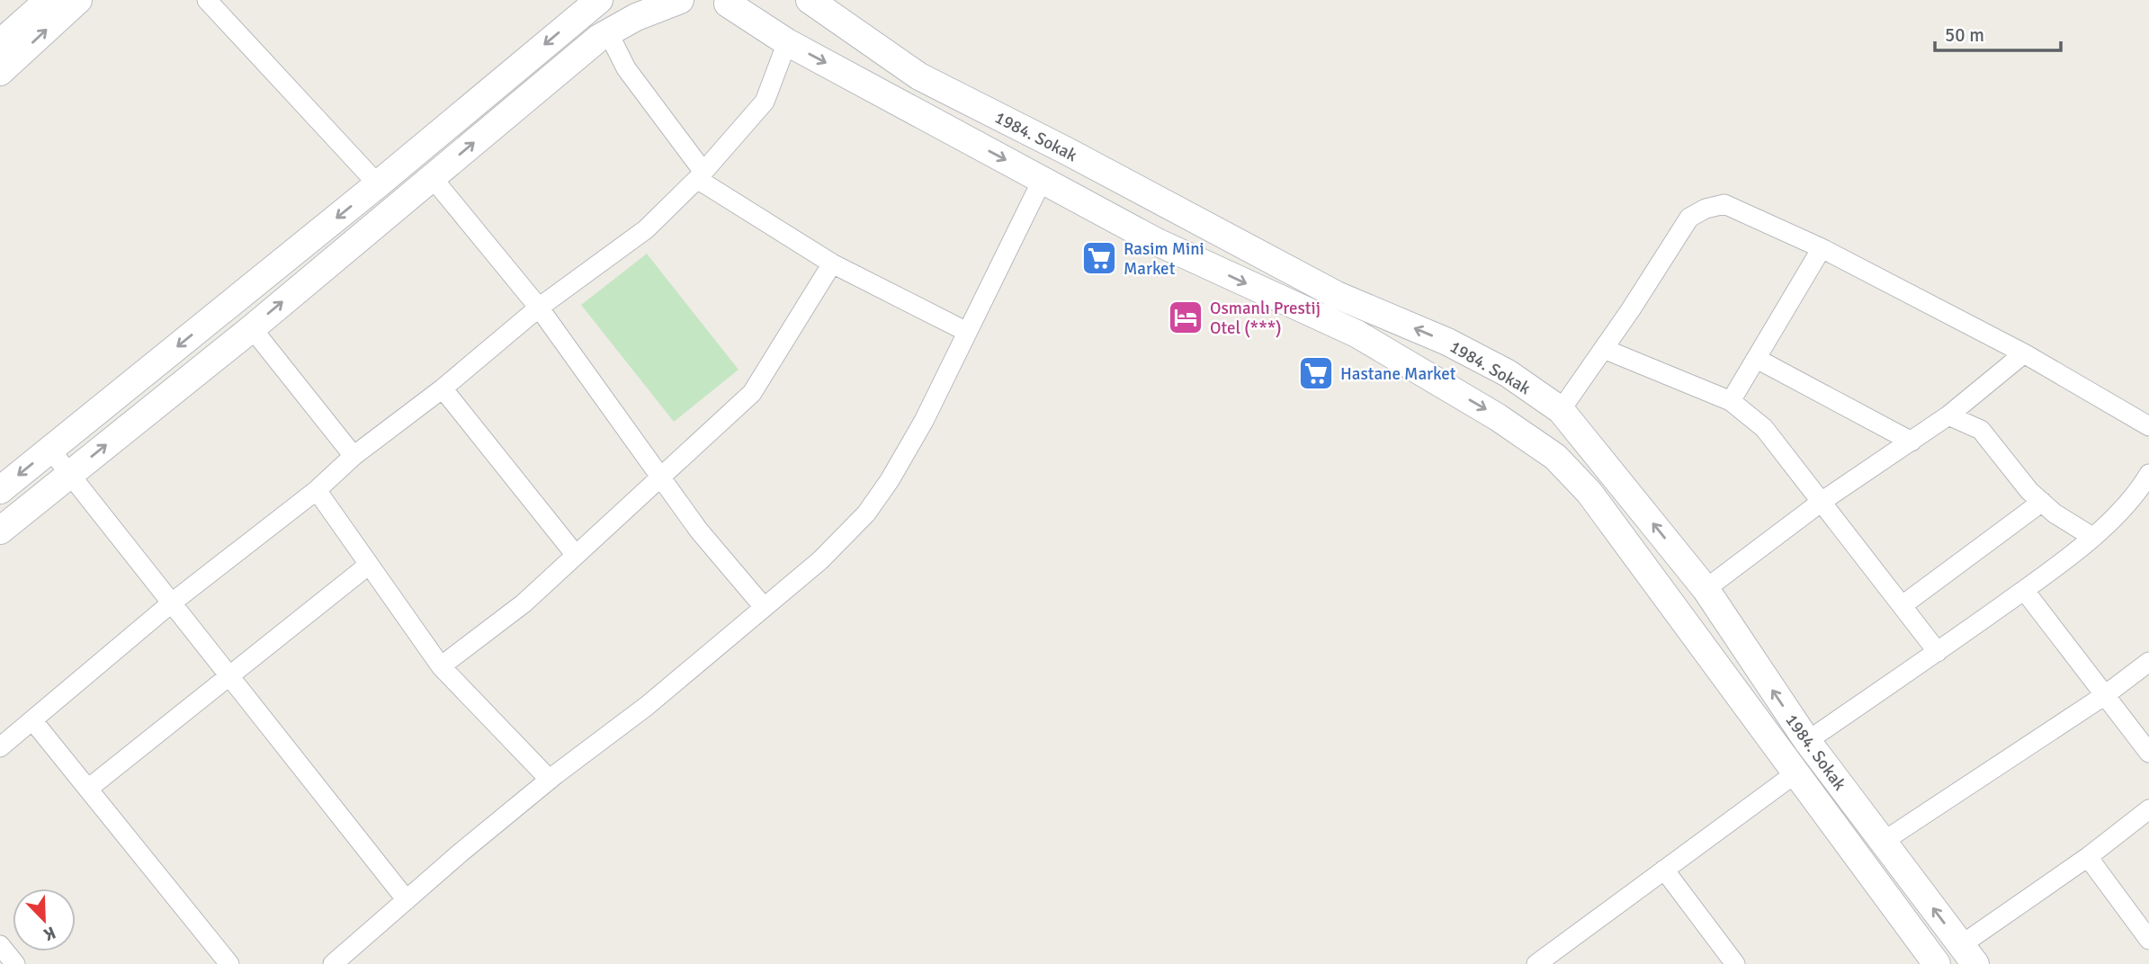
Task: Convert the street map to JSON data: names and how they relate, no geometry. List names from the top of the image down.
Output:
{
  "streets": {
    "main road": ["1984. Sokak"]
  },
  "places": {
    "supermarket": ["Rasim Mini Market", "Hastane Market"],
    "hotel": ["Osmanlı Prestij Otel (***)"]
  },
  "scale_bar": "50 m",
  "north": "bottom right"
}
